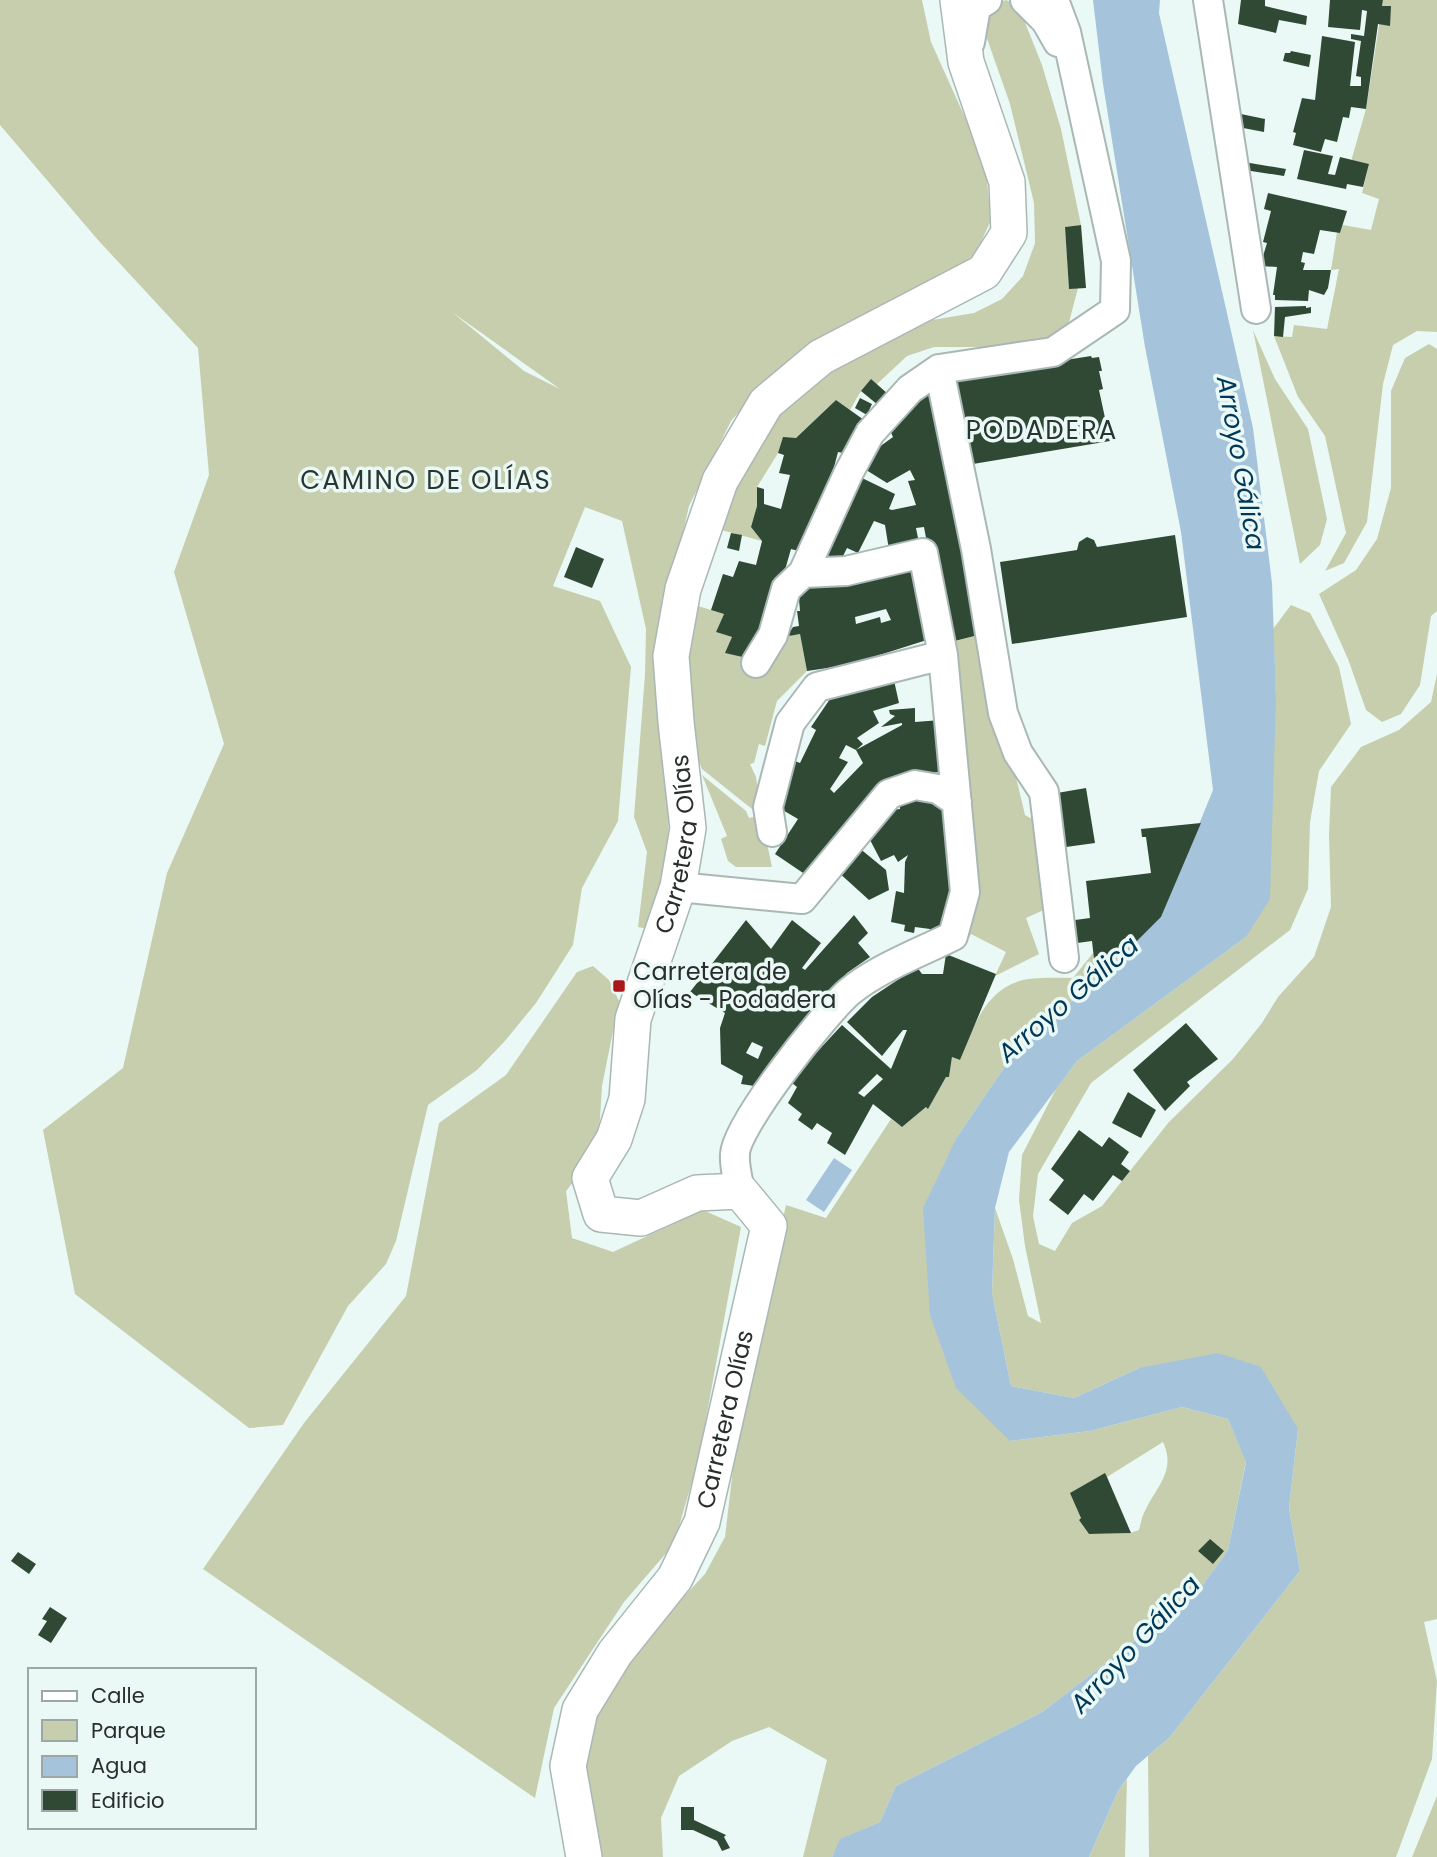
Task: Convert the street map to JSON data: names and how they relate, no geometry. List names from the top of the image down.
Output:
{
  "streets": {
    "main road": ["Carretera Olías"]
  },
  "districts": ["PODADERA", "CAMINO DE OLÍAS"],
  "water": ["Arroyo Gálica"],
  "places": {
    "transit": ["Carretera de Olías - Podadera"]
  },
  "legend": [
    "Calle",
    "Parque",
    "Agua",
    "Edificio"
  ]
}
